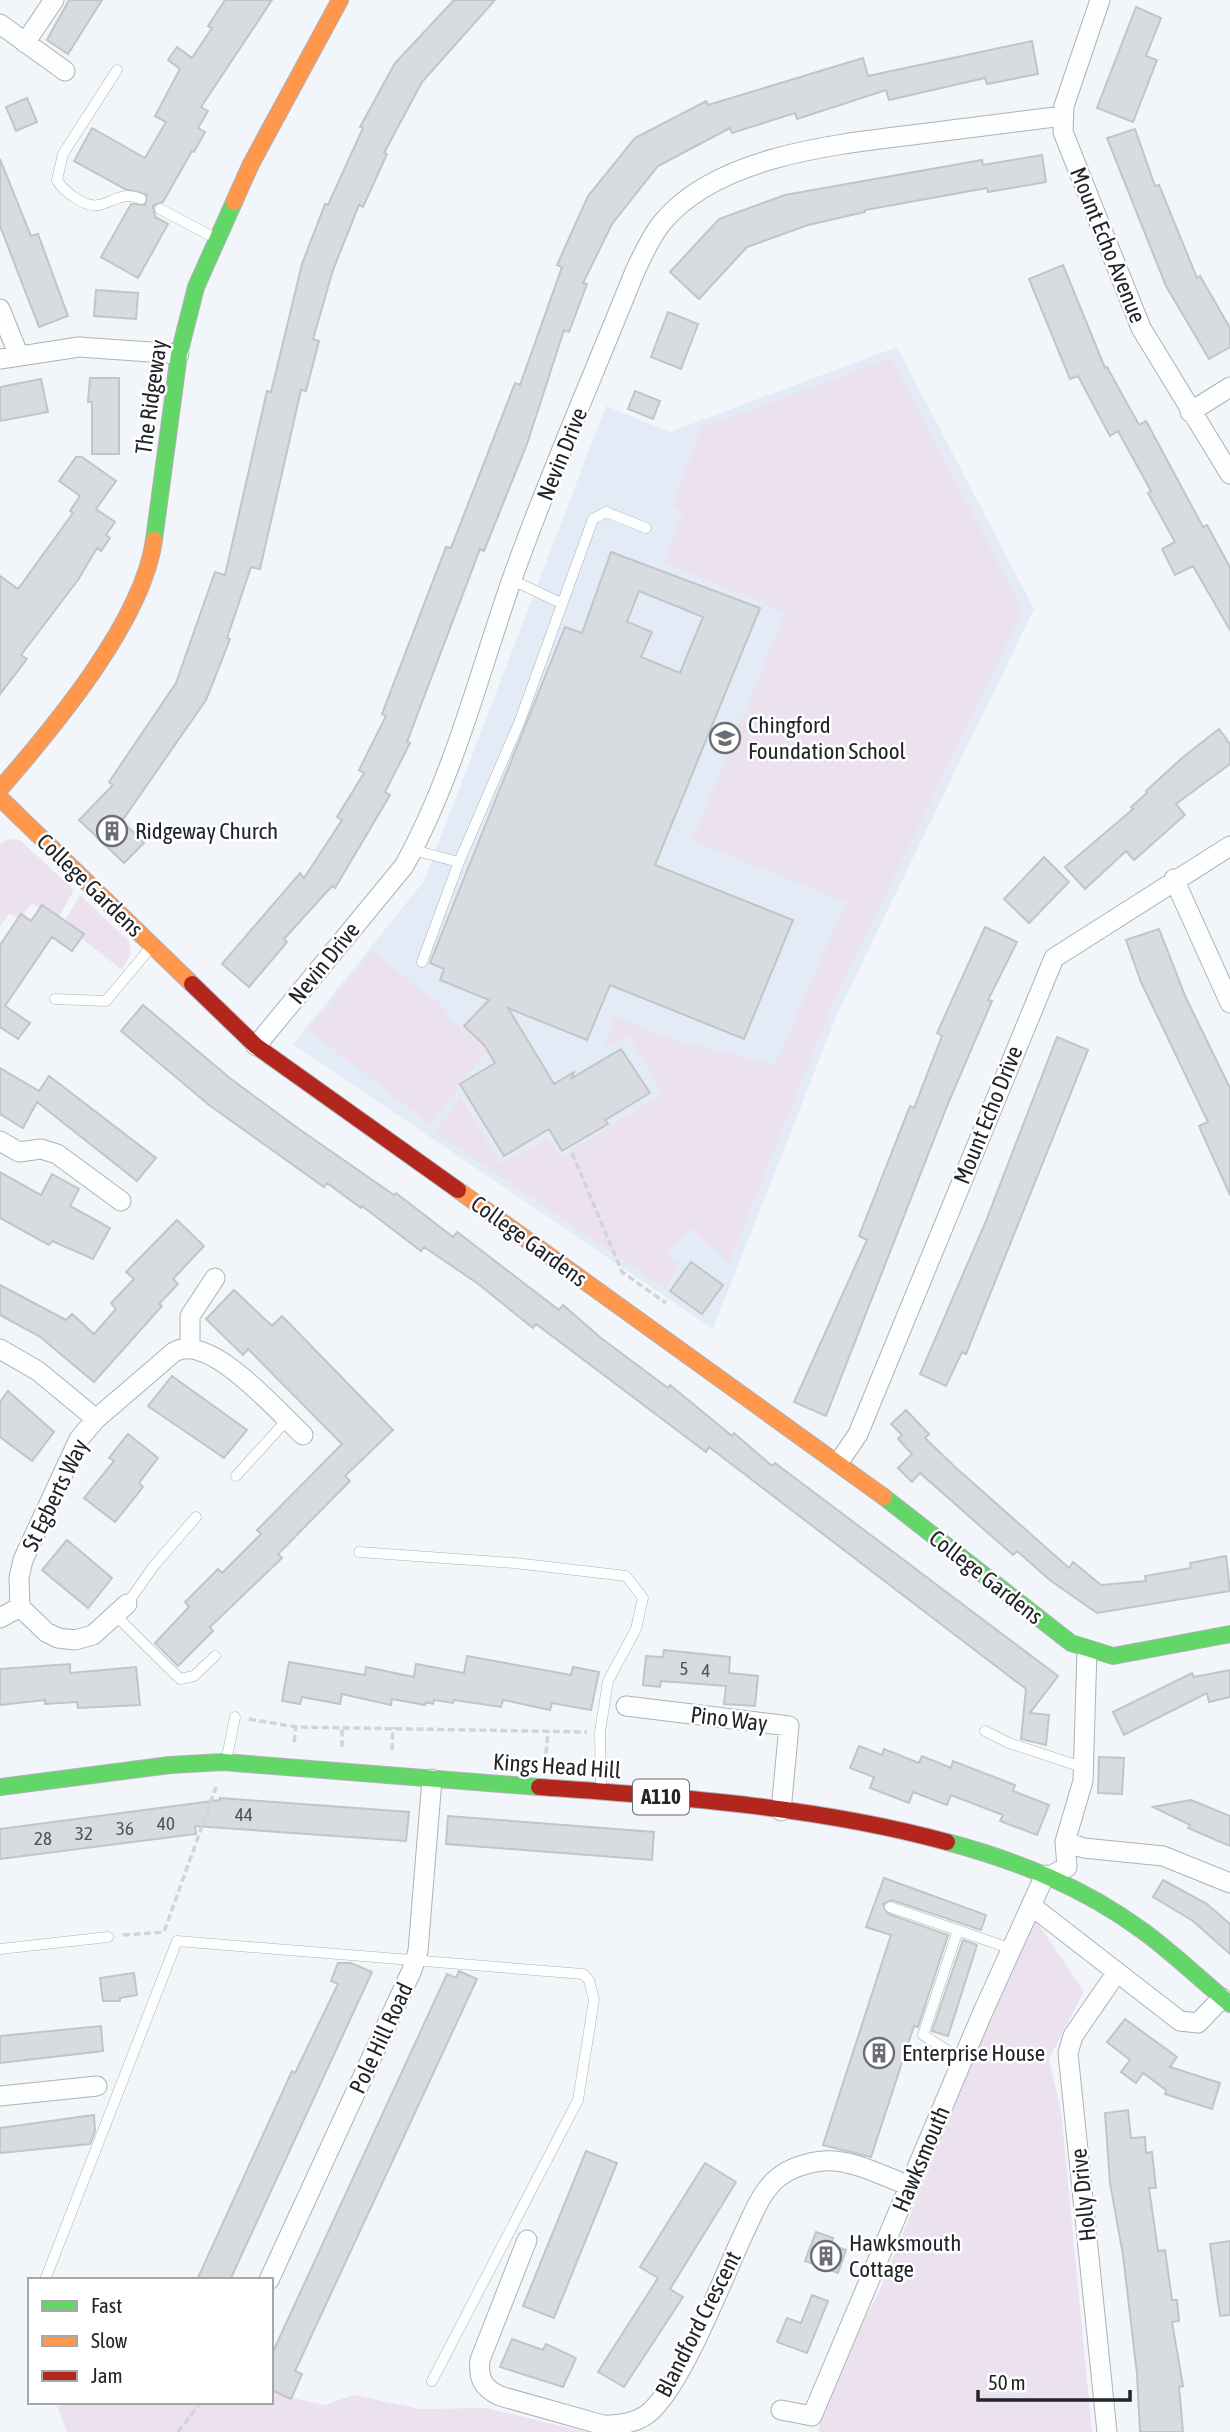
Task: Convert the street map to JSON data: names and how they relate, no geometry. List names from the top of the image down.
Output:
{
  "streets": {
    "main road": [
      "The Ridgeway",
      "College Gardens",
      "Kings Head Hill",
      "A110"
    ],
    "street": [
      "Mount Echo Avenue",
      "Nevin Drive",
      "Mount Echo Drive",
      "St Egberts Way",
      "Pino Way",
      "Pole Hill Road",
      "Hawksmouth",
      "Holly Drive",
      "Blandford Crescent"
    ]
  },
  "crossings": [
    ["Mount Echo Avenue", "Nevin Drive"],
    ["Nevin Drive", "College Gardens"],
    ["College Gardens", "Mount Echo Drive"],
    ["Pino Way", "Kings Head Hill"],
    ["Kings Head Hill", "Pole Hill Road"],
    ["Kings Head Hill", "Hawksmouth"],
    ["Hawksmouth", "Blandford Crescent"]
  ],
  "places": {
    "school or university": ["Chingford Foundation School"],
    "building": ["Ridgeway Church", "Enterprise House", "Hawksmouth Cottage"]
  },
  "house_numbers": [
    "5",
    "4",
    "44",
    "40",
    "36",
    "32",
    "28"
  ],
  "legend": ["Fast", "Slow", "Jam"],
  "scale_bar": "50 m"
}
